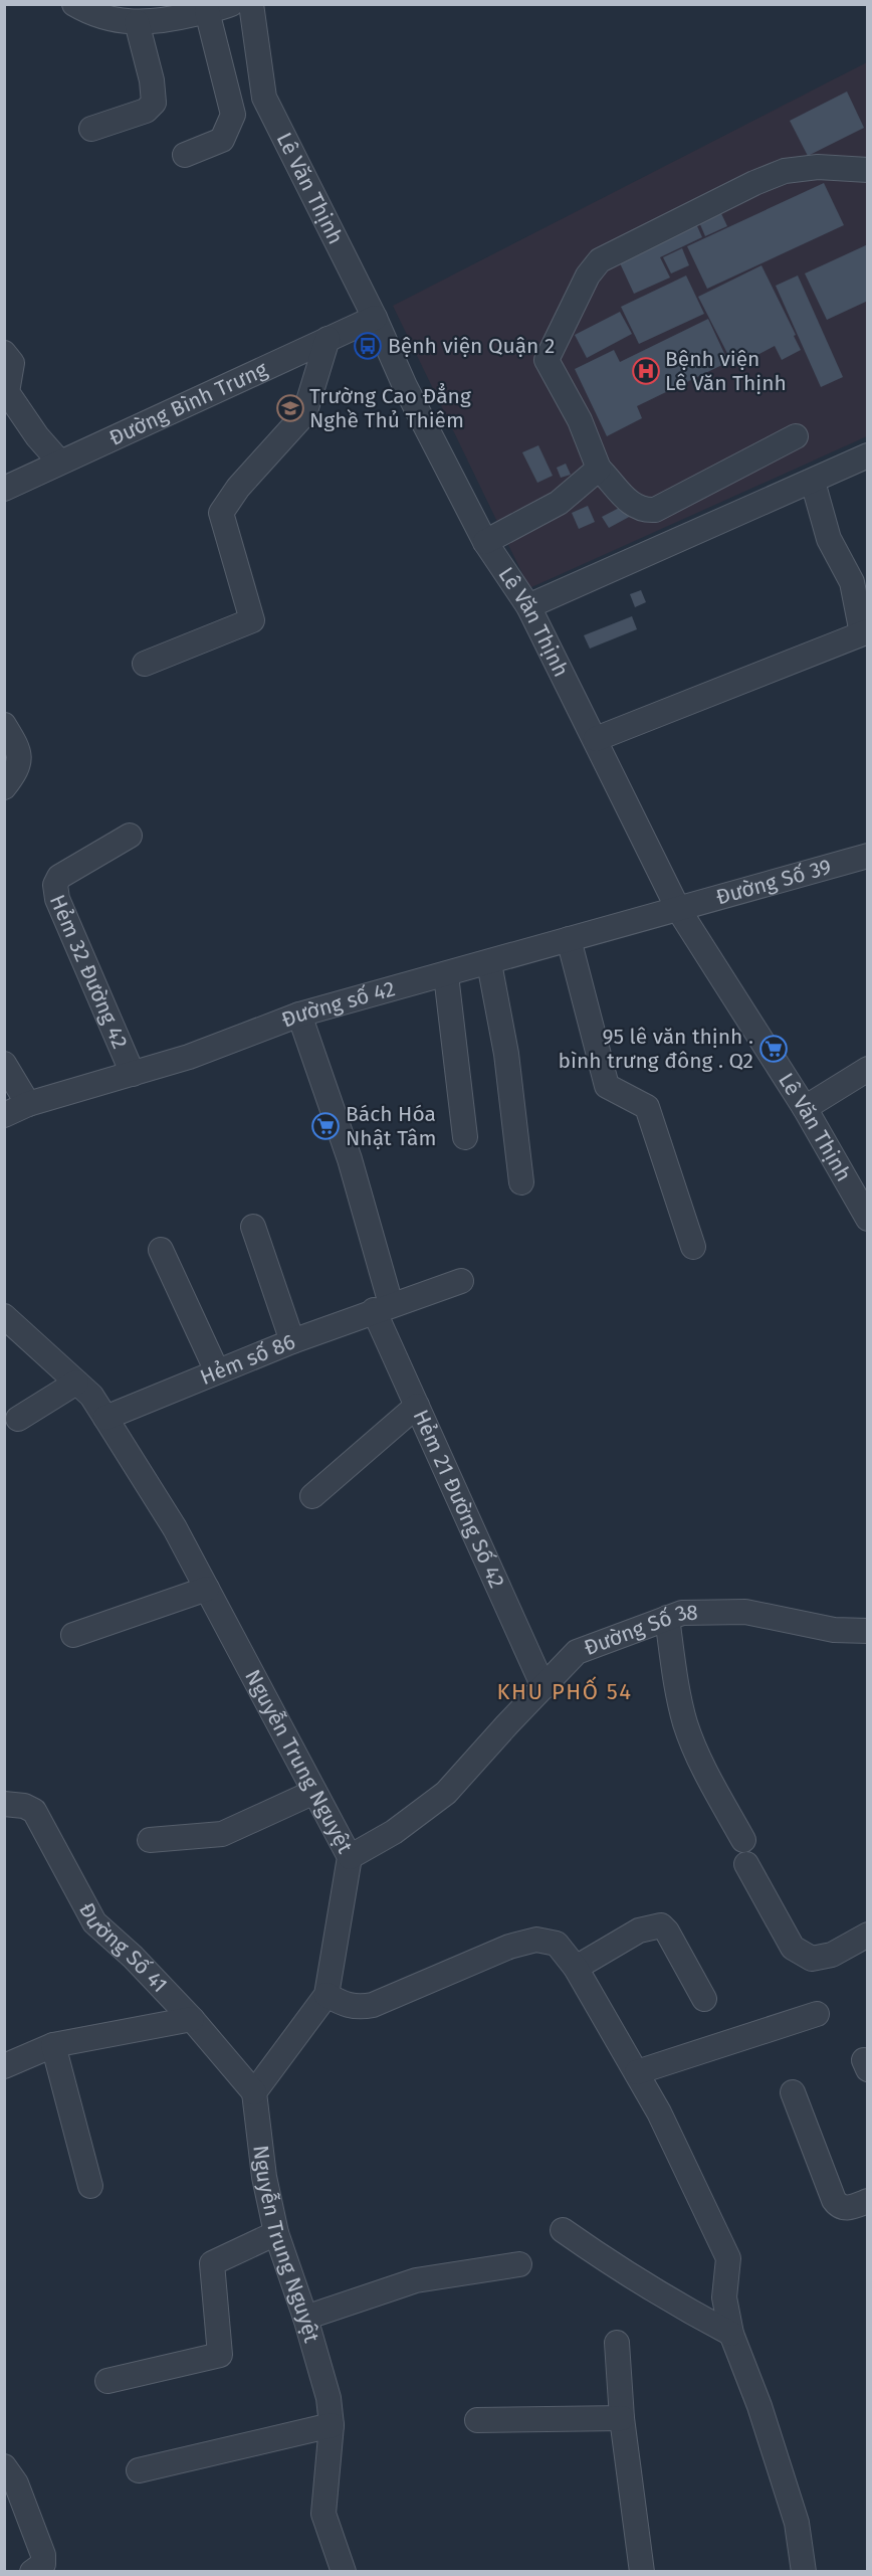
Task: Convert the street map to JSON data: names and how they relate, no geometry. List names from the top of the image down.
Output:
{
  "streets": {
    "street": [
      "Lê Văn Thịnh",
      "Đường Bình Trưng",
      "Đường Số 39",
      "Hẻm 32 Đường 42",
      "Đường số 42",
      "Hẻm số 86",
      "Hẻm 21 Đường Số 42",
      "Đường Số 38",
      "Nguyễn Trung Nguyệt",
      "Đường Số 41"
    ]
  },
  "crossings": [
    ["Lê Văn Thịnh", "Đường Bình Trưng"],
    ["Lê Văn Thịnh", "Đường Số 39"],
    ["Lê Văn Thịnh", "Đường số 42"],
    ["Đường Số 39", "Đường số 42"],
    ["Hẻm 32 Đường 42", "Đường số 42"],
    ["Đường số 42", "Hẻm 21 Đường Số 42"],
    ["Hẻm số 86", "Hẻm 21 Đường Số 42"],
    ["Hẻm số 86", "Nguyễn Trung Nguyệt"],
    ["Hẻm 21 Đường Số 42", "Đường Số 38"],
    ["Đường Số 38", "Nguyễn Trung Nguyệt"],
    ["Nguyễn Trung Nguyệt", "Đường Số 41"]
  ],
  "districts": ["KHU PHỐ 54"],
  "places": {
    "bus stop": ["Bệnh viện Quận 2"],
    "hospital": ["Bệnh viện Lê Văn Thịnh"],
    "school or university": ["Trường Cao Đẳng Nghề Thủ Thiêm"],
    "supermarket": ["95 lê văn thịnh . bình trưng đông . Q2", "Bách Hóa Nhật Tâm"]
  }
}
